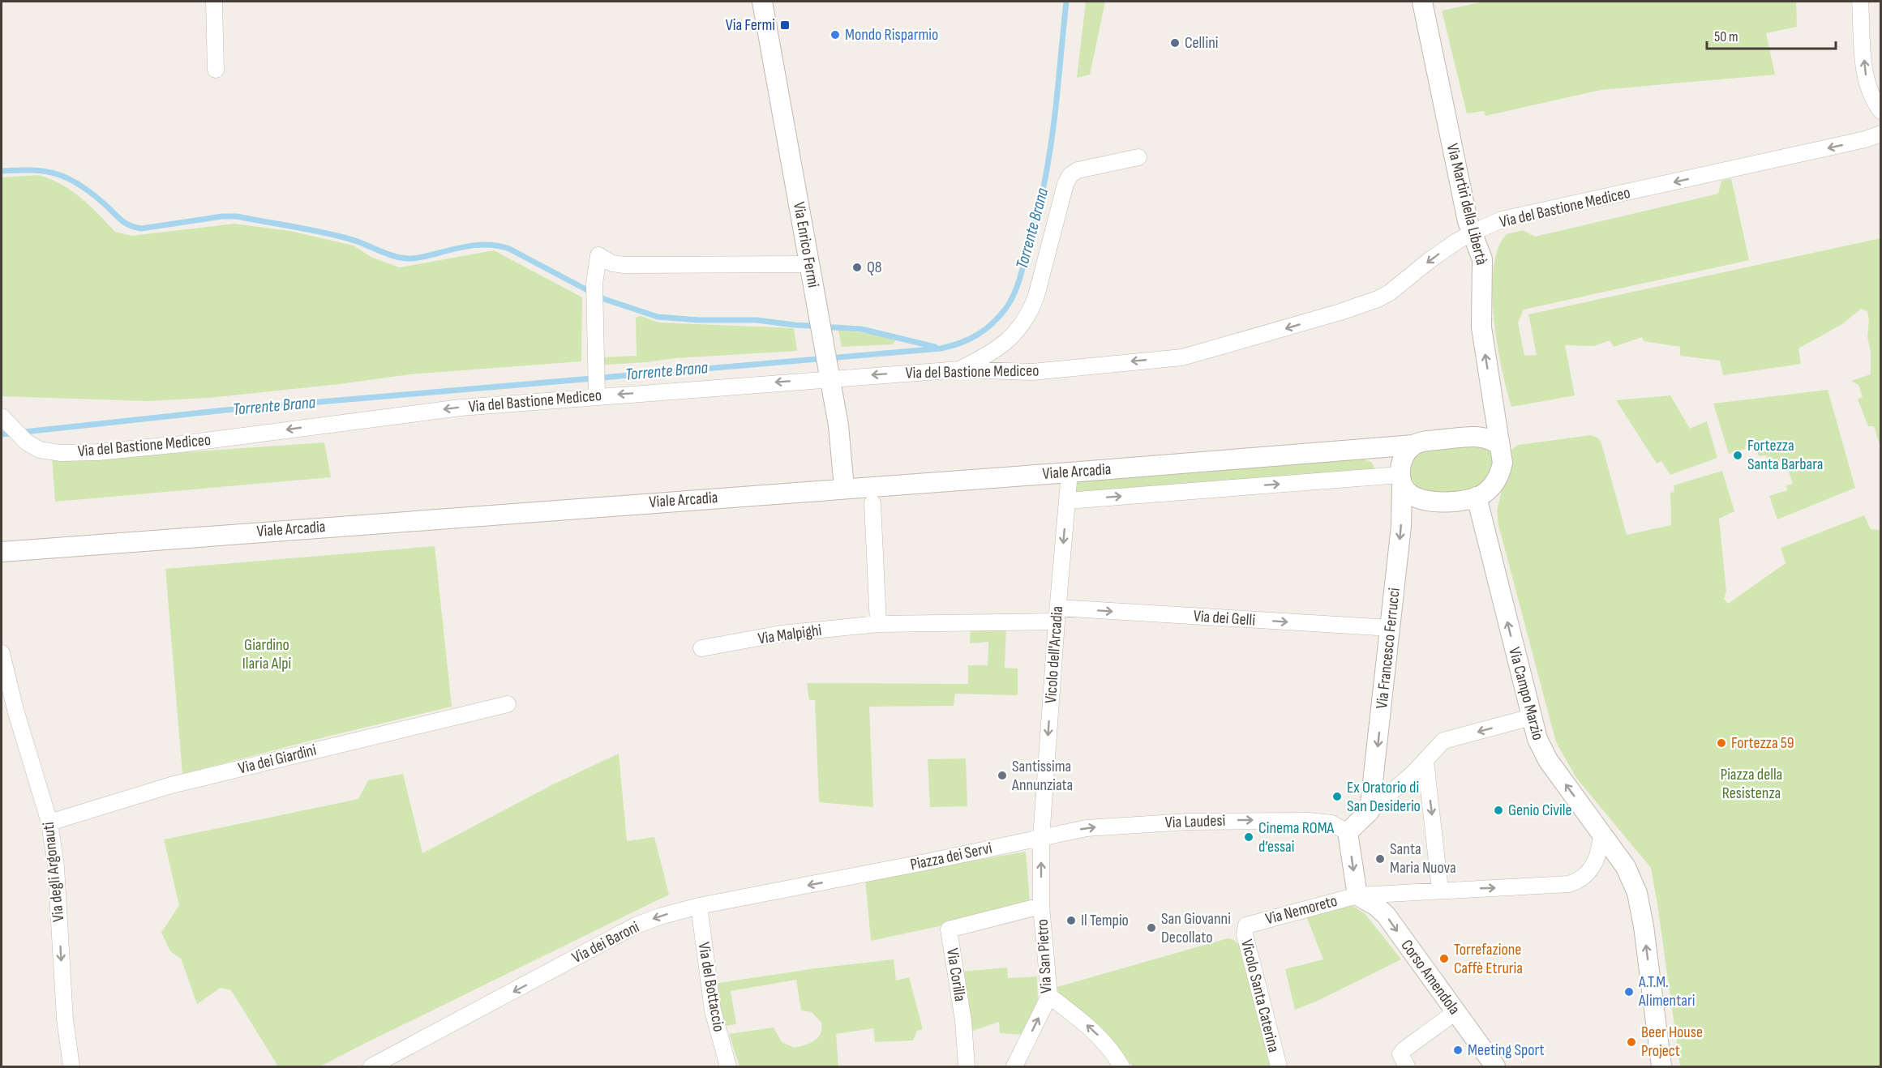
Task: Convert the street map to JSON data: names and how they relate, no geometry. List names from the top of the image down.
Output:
{
  "streets": {
    "street": [
      "Via Martiri della Libertà",
      "Via del Bastione Mediceo",
      "Via Enrico Fermi",
      "Viale Arcadia",
      "Via dei Gelli",
      "Via Malpighi",
      "Via Francesco Ferrucci",
      "Vicolo dell'Arcadia",
      "Via Campo Marzio",
      "Via dei Giardini",
      "Via Laudesi",
      "Piazza dei Servi",
      "Via degli Argonauti",
      "Via Nemoreto",
      "Via dei Baroni",
      "Via San Pietro",
      "Via Corilla",
      "Corso Amendola",
      "Via del Bottaccio",
      "Vicolo Santa Caterina"
    ]
  },
  "crossings": [
    ["Via Martiri della Libertà", "Via del Bastione Mediceo"],
    ["Via Martiri della Libertà", "Viale Arcadia"],
    ["Via Martiri della Libertà", "Via Francesco Ferrucci"],
    ["Via Martiri della Libertà", "Via Campo Marzio"],
    ["Via del Bastione Mediceo", "Via Enrico Fermi"],
    ["Via Enrico Fermi", "Viale Arcadia"],
    ["Viale Arcadia", "Via Francesco Ferrucci"],
    ["Viale Arcadia", "Vicolo dell'Arcadia"],
    ["Viale Arcadia", "Via Campo Marzio"],
    ["Via dei Gelli", "Via Malpighi"],
    ["Via dei Gelli", "Via Francesco Ferrucci"],
    ["Via dei Gelli", "Vicolo dell'Arcadia"],
    ["Via Malpighi", "Vicolo dell'Arcadia"],
    ["Via Francesco Ferrucci", "Via Campo Marzio"],
    ["Vicolo dell'Arcadia", "Via Laudesi"],
    ["Vicolo dell'Arcadia", "Piazza dei Servi"],
    ["Vicolo dell'Arcadia", "Via San Pietro"],
    ["Via Campo Marzio", "Via Nemoreto"],
    ["Via dei Giardini", "Via degli Argonauti"],
    ["Via Laudesi", "Piazza dei Servi"],
    ["Via Laudesi", "Via San Pietro"],
    ["Piazza dei Servi", "Via dei Baroni"],
    ["Piazza dei Servi", "Via San Pietro"],
    ["Via Nemoreto", "Corso Amendola"],
    ["Via Nemoreto", "Vicolo Santa Caterina"],
    ["Via dei Baroni", "Via del Bottaccio"],
    ["Via San Pietro", "Via Corilla"]
  ],
  "one_way": [
    "Via Martiri della Libertà",
    "Via del Bastione Mediceo",
    "Via Francesco Ferrucci",
    "Vicolo dell'Arcadia",
    "Via Campo Marzio",
    "Via Laudesi",
    "Via degli Argonauti",
    "Via Nemoreto",
    "Via dei Baroni",
    "Via San Pietro",
    "Corso Amendola"
  ],
  "water": ["Torrente Brana"],
  "parks": ["Giardino Ilaria Alpi", "Piazza della Resistenza"],
  "places": {
    "transit": ["Via Fermi"],
    "other": [
      "Mondo Risparmio",
      "Cellini",
      "Q8",
      "Fortezza Santa Barbara",
      "Fortezza 59",
      "Santissima Annunziata",
      "Ex Oratorio di San Desiderio",
      "Genio Civile",
      "Cinema ROMA d’essai",
      "Santa Maria Nuova",
      "Il Tempio",
      "San Giovanni Decollato",
      "Torrefazione Caffè Etruria",
      "A.T.M. Alimentari",
      "Beer House Project",
      "Meeting Sport"
    ]
  },
  "scale_bar": "50 m"
}
